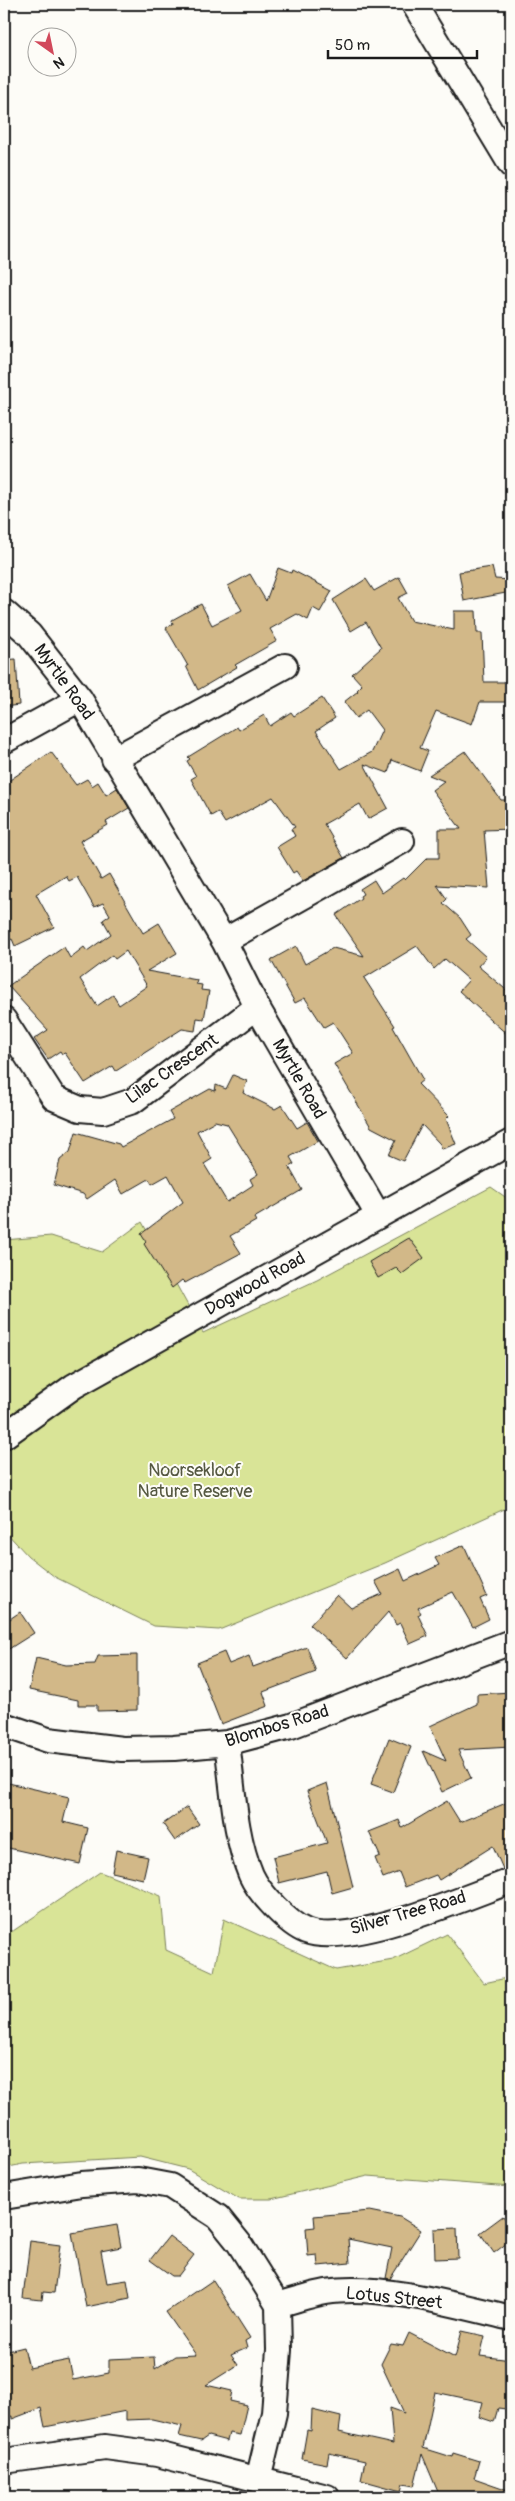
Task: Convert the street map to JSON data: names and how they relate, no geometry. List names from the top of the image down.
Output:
{
  "streets": {
    "street": [
      "Myrtle Road",
      "Lilac Crescent",
      "Dogwood Road",
      "Blombos Road",
      "Silver Tree Road",
      "Lotus Street"
    ]
  },
  "crossings": [
    ["Myrtle Road", "Lilac Crescent"],
    ["Myrtle Road", "Dogwood Road"],
    ["Blombos Road", "Silver Tree Road"]
  ],
  "parks": ["Noorsekloof Nature Reserve"],
  "scale_bar": "50 m",
  "north": "bottom right"
}
